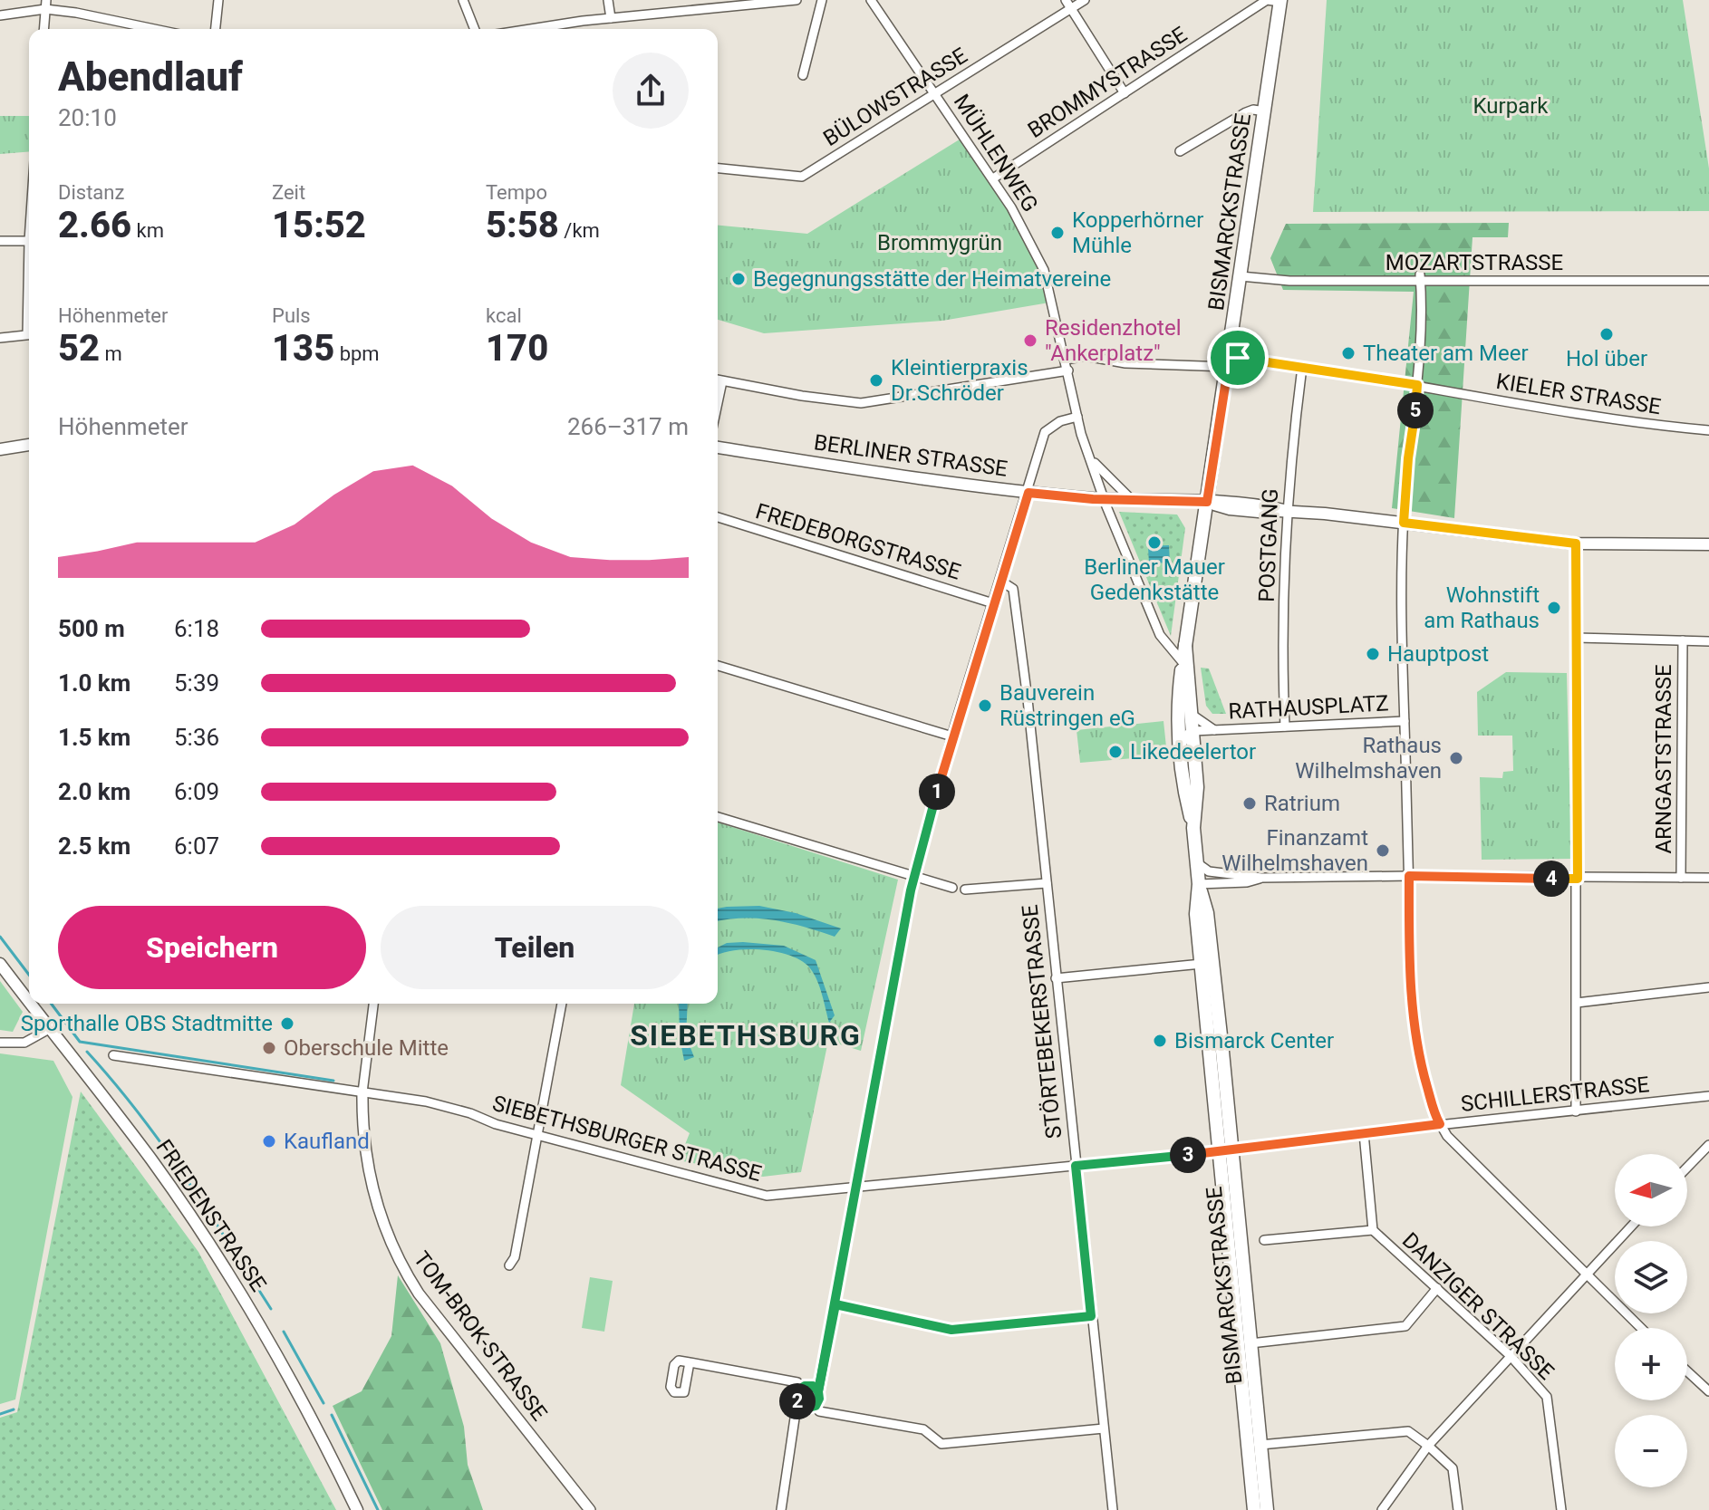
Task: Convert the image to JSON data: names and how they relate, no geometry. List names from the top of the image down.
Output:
{
  "streets": {
    "main road": ["BISMARCKSTRASSE", "BERLINER STRASSE", "FRIEDENSTRASSE"],
    "street": [
      "BROMMYSTRASSE",
      "BÜLOWSTRASSE",
      "MÜHLENWEG",
      "MOZARTSTRASSE",
      "KIELER STRASSE",
      "FREDEBORGSTRASSE",
      "POSTGANG",
      "RATHAUSPLATZ",
      "ARNGASTSTRASSE",
      "STÖRTEBEKERSTRASSE",
      "SCHILLERSTRASSE",
      "SIEBETHSBURGER STRASSE",
      "DANZIGER STRASSE",
      "TOM-BROK-STRASSE"
    ]
  },
  "crossings": [
    ["BROMMYSTRASSE", "MÜHLENWEG"],
    ["BROMMYSTRASSE", "BISMARCKSTRASSE"],
    ["BÜLOWSTRASSE", "MÜHLENWEG"],
    ["MÜHLENWEG", "BISMARCKSTRASSE"],
    ["MÜHLENWEG", "KIELER STRASSE"],
    ["MÜHLENWEG", "BERLINER STRASSE"],
    ["BISMARCKSTRASSE", "MOZARTSTRASSE"],
    ["BISMARCKSTRASSE", "KIELER STRASSE"],
    ["BISMARCKSTRASSE", "BERLINER STRASSE"],
    ["BISMARCKSTRASSE", "RATHAUSPLATZ"],
    ["BISMARCKSTRASSE", "SCHILLERSTRASSE"],
    ["BISMARCKSTRASSE", "SIEBETHSBURGER STRASSE"],
    ["KIELER STRASSE", "POSTGANG"],
    ["BERLINER STRASSE", "POSTGANG"],
    ["POSTGANG", "RATHAUSPLATZ"],
    ["STÖRTEBEKERSTRASSE", "SIEBETHSBURGER STRASSE"],
    ["SCHILLERSTRASSE", "SIEBETHSBURGER STRASSE"],
    ["SCHILLERSTRASSE", "DANZIGER STRASSE"],
    ["SIEBETHSBURGER STRASSE", "TOM-BROK-STRASSE"]
  ],
  "districts": ["SIEBETHSBURG"],
  "parks": ["Kurpark", "Brommygrün"],
  "places": [
    "Kopperhörner Mühle",
    "Begegnungsstätte der Heimatvereine",
    "Hol über",
    "Residenzhotel \"Ankerplatz\"",
    "Theater am Meer",
    "Kleintierpraxis Dr.Schröder",
    "Berliner Mauer Gedenkstätte",
    "Wohnstift am Rathaus",
    "Hauptpost",
    "Bauverein Rüstringen eG",
    "Likedeelertor",
    "Rathaus Wilhelmshaven",
    "Ratrium",
    "Finanzamt Wilhelmshaven",
    "Sporthalle OBS Stadtmitte",
    "Bismarck Center",
    "Oberschule Mitte",
    "Kaufland"
  ],
  "north": "left",
  "page": {
    "heading": ["Abendlauf", "20:10"],
    "stats": [
      ["Distanz", "2.66 km"],
      ["Zeit", "15:52"],
      ["Tempo", "5:58 /km"],
      ["Höhenmeter", "52 m"],
      ["Puls", "135 bpm"],
      ["kcal", "170"]
    ],
    "pins": [
      "5",
      "1",
      "4",
      "3",
      "2"
    ],
    "chart": ["Höhenmeter", "266–317 m"],
    "list": [
      {
        "name": "500 m",
        "note": "6:18"
      },
      {
        "name": "1.0 km",
        "note": "5:39"
      },
      {
        "name": "1.5 km",
        "note": "5:36"
      },
      {
        "name": "2.0 km",
        "note": "6:09"
      },
      {
        "name": "2.5 km",
        "note": "6:07"
      }
    ],
    "buttons": ["Speichern", "Teilen"],
    "map_buttons": ["+", "−"]
  }
}
